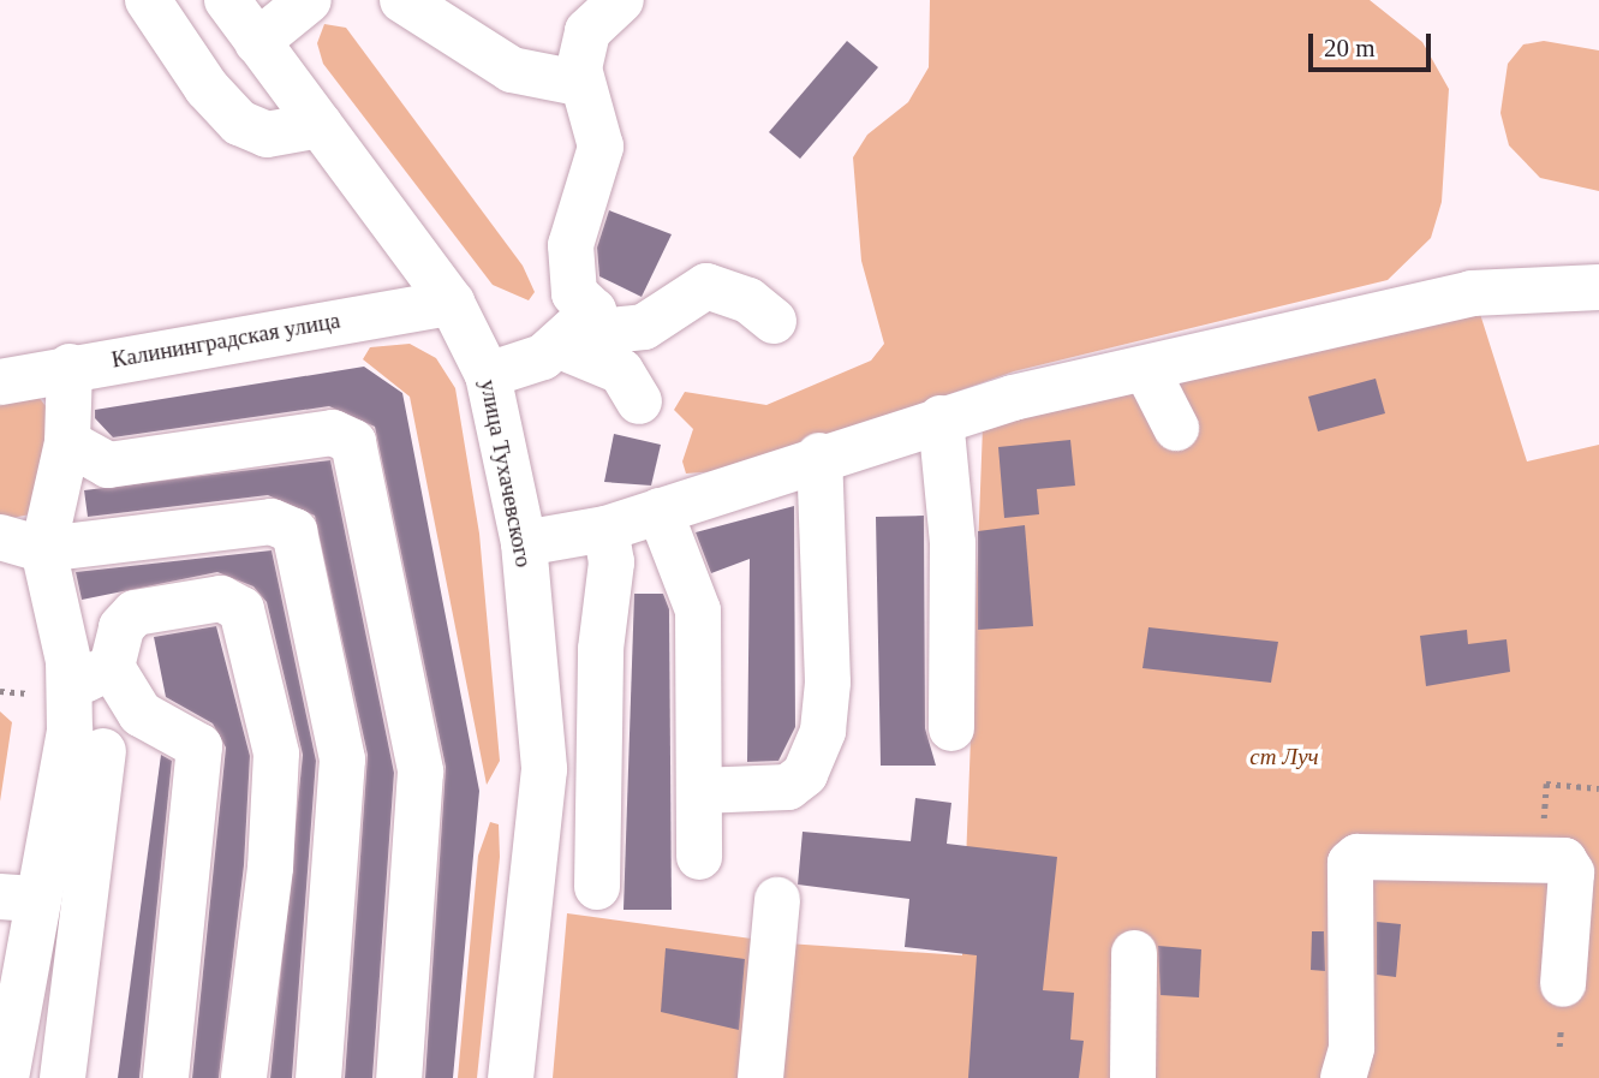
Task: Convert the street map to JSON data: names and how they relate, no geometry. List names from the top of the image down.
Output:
{
  "streets": {
    "street": ["Калининградская улица", "улица Тухачевского"]
  },
  "crossings": [
    ["Калининградская улица", "улица Тухачевского"]
  ],
  "parks": ["ст Луч"],
  "scale_bar": "20 m"
}
